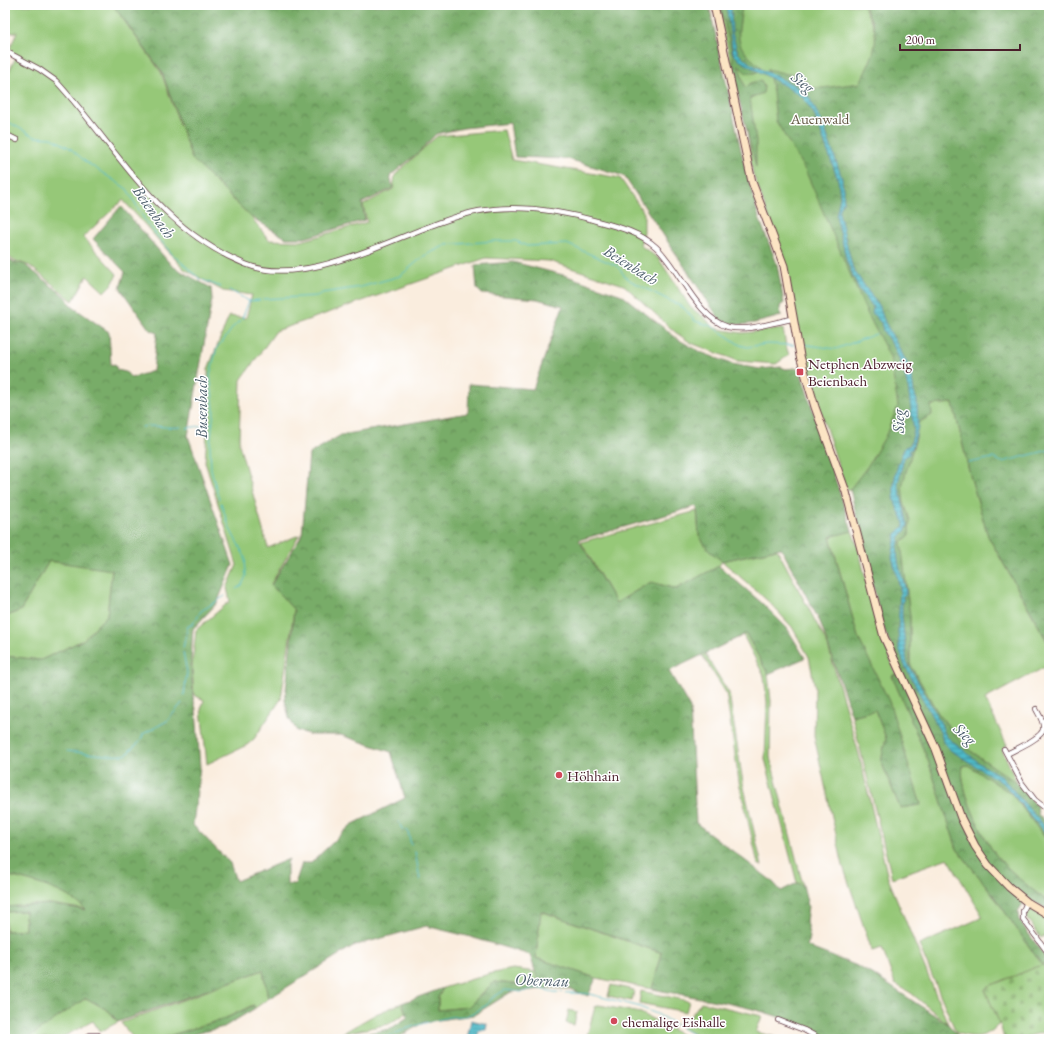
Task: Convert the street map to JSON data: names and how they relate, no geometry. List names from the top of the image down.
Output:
{
  "water": [
    "Sieg",
    "Beienbach",
    "Busenbach",
    "Obernau"
  ],
  "parks": ["Auenwald"],
  "places": {
    "transit": ["Netphen Abzweig Beienbach"],
    "other": ["Höhhain", "ehemalige Eishalle"]
  },
  "scale_bar": "200 m"
}
